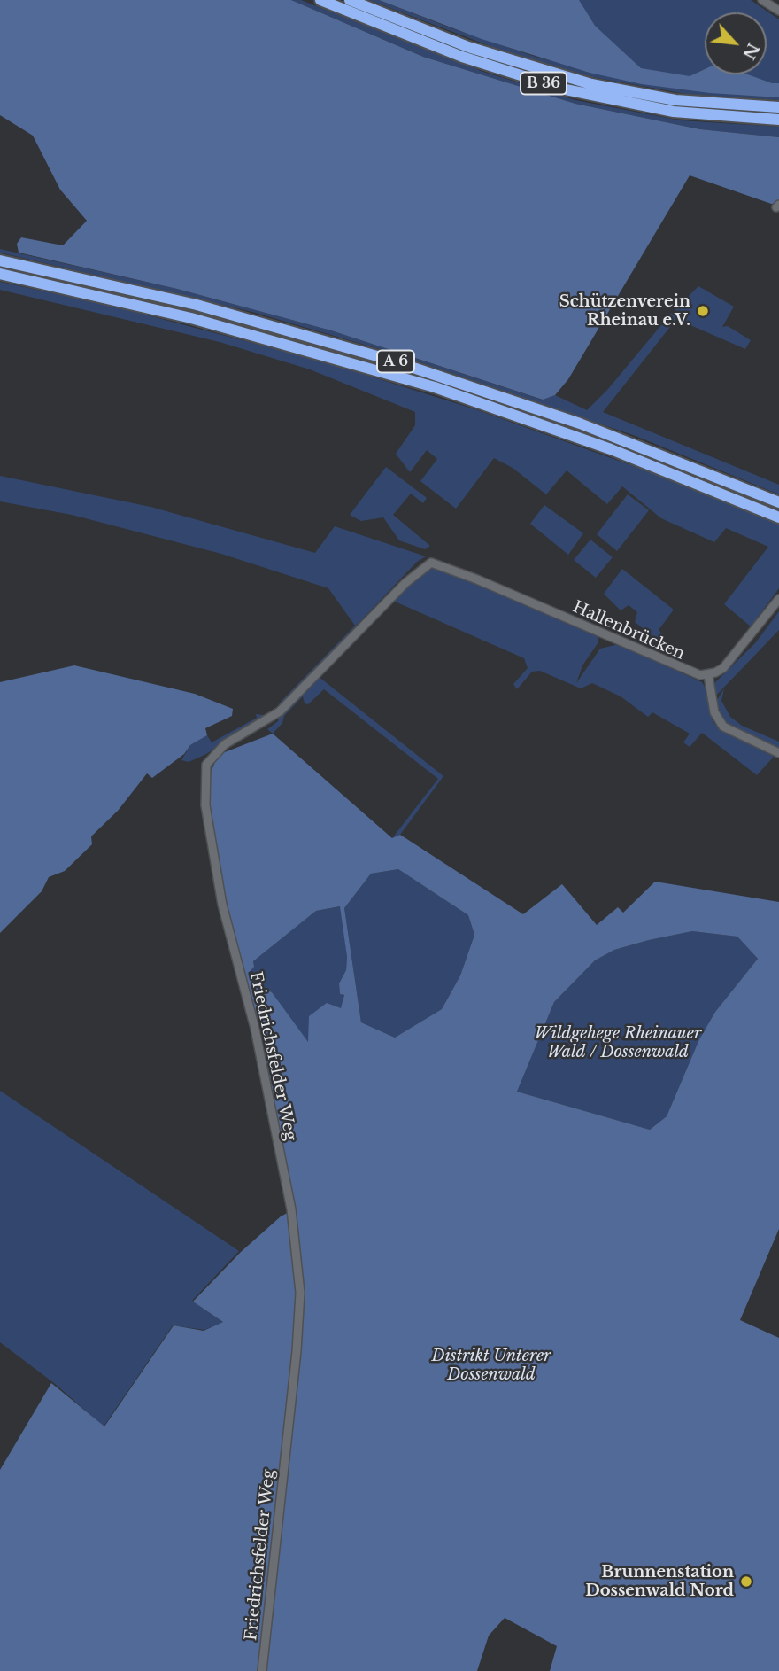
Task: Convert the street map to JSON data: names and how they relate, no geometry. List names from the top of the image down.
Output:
{
  "streets": {
    "highway": ["B 36", "A 6"],
    "street": ["Hallenbrücken", "Friedrichsfelder Weg"]
  },
  "crossings": [
    ["Hallenbrücken", "Friedrichsfelder Weg"]
  ],
  "parks": ["Wildgehege Rheinauer Wald / Dossenwald", "Distrikt Unterer Dossenwald"],
  "places": ["Schützenverein Rheinau e.V.", "Brunnenstation Dossenwald Nord"],
  "north": "bottom right"
}
